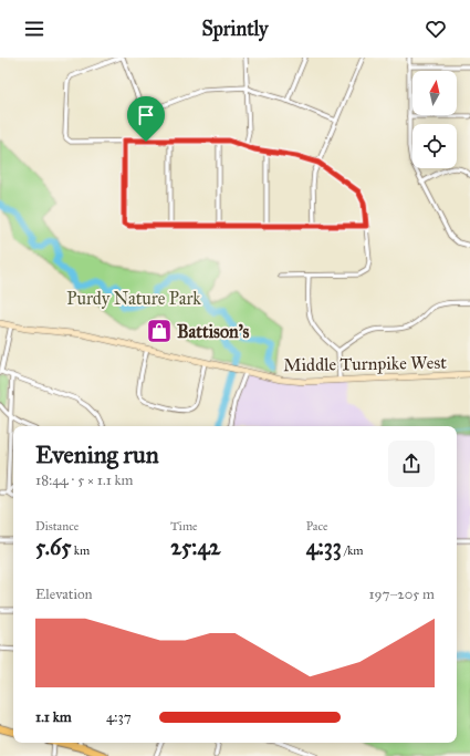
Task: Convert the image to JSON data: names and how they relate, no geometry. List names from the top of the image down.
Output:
{
  "streets": {
    "main road": ["Middle Turnpike West"]
  },
  "parks": ["Purdy Nature Park"],
  "places": {
    "shop": ["Battison's"]
  },
  "north": "top",
  "page": {
    "header": "Sprintly",
    "heading": ["Evening run", "18:44 · 5 × 1.1 km"],
    "stats": [
      ["Distance", "5.65 km"],
      ["Time", "25:42"],
      ["Pace", "4:33 /km"]
    ],
    "chart": ["Elevation", "197–205 m"],
    "list": [
      {
        "name": "1.1 km",
        "note": "4:37"
      }
    ]
  }
}
